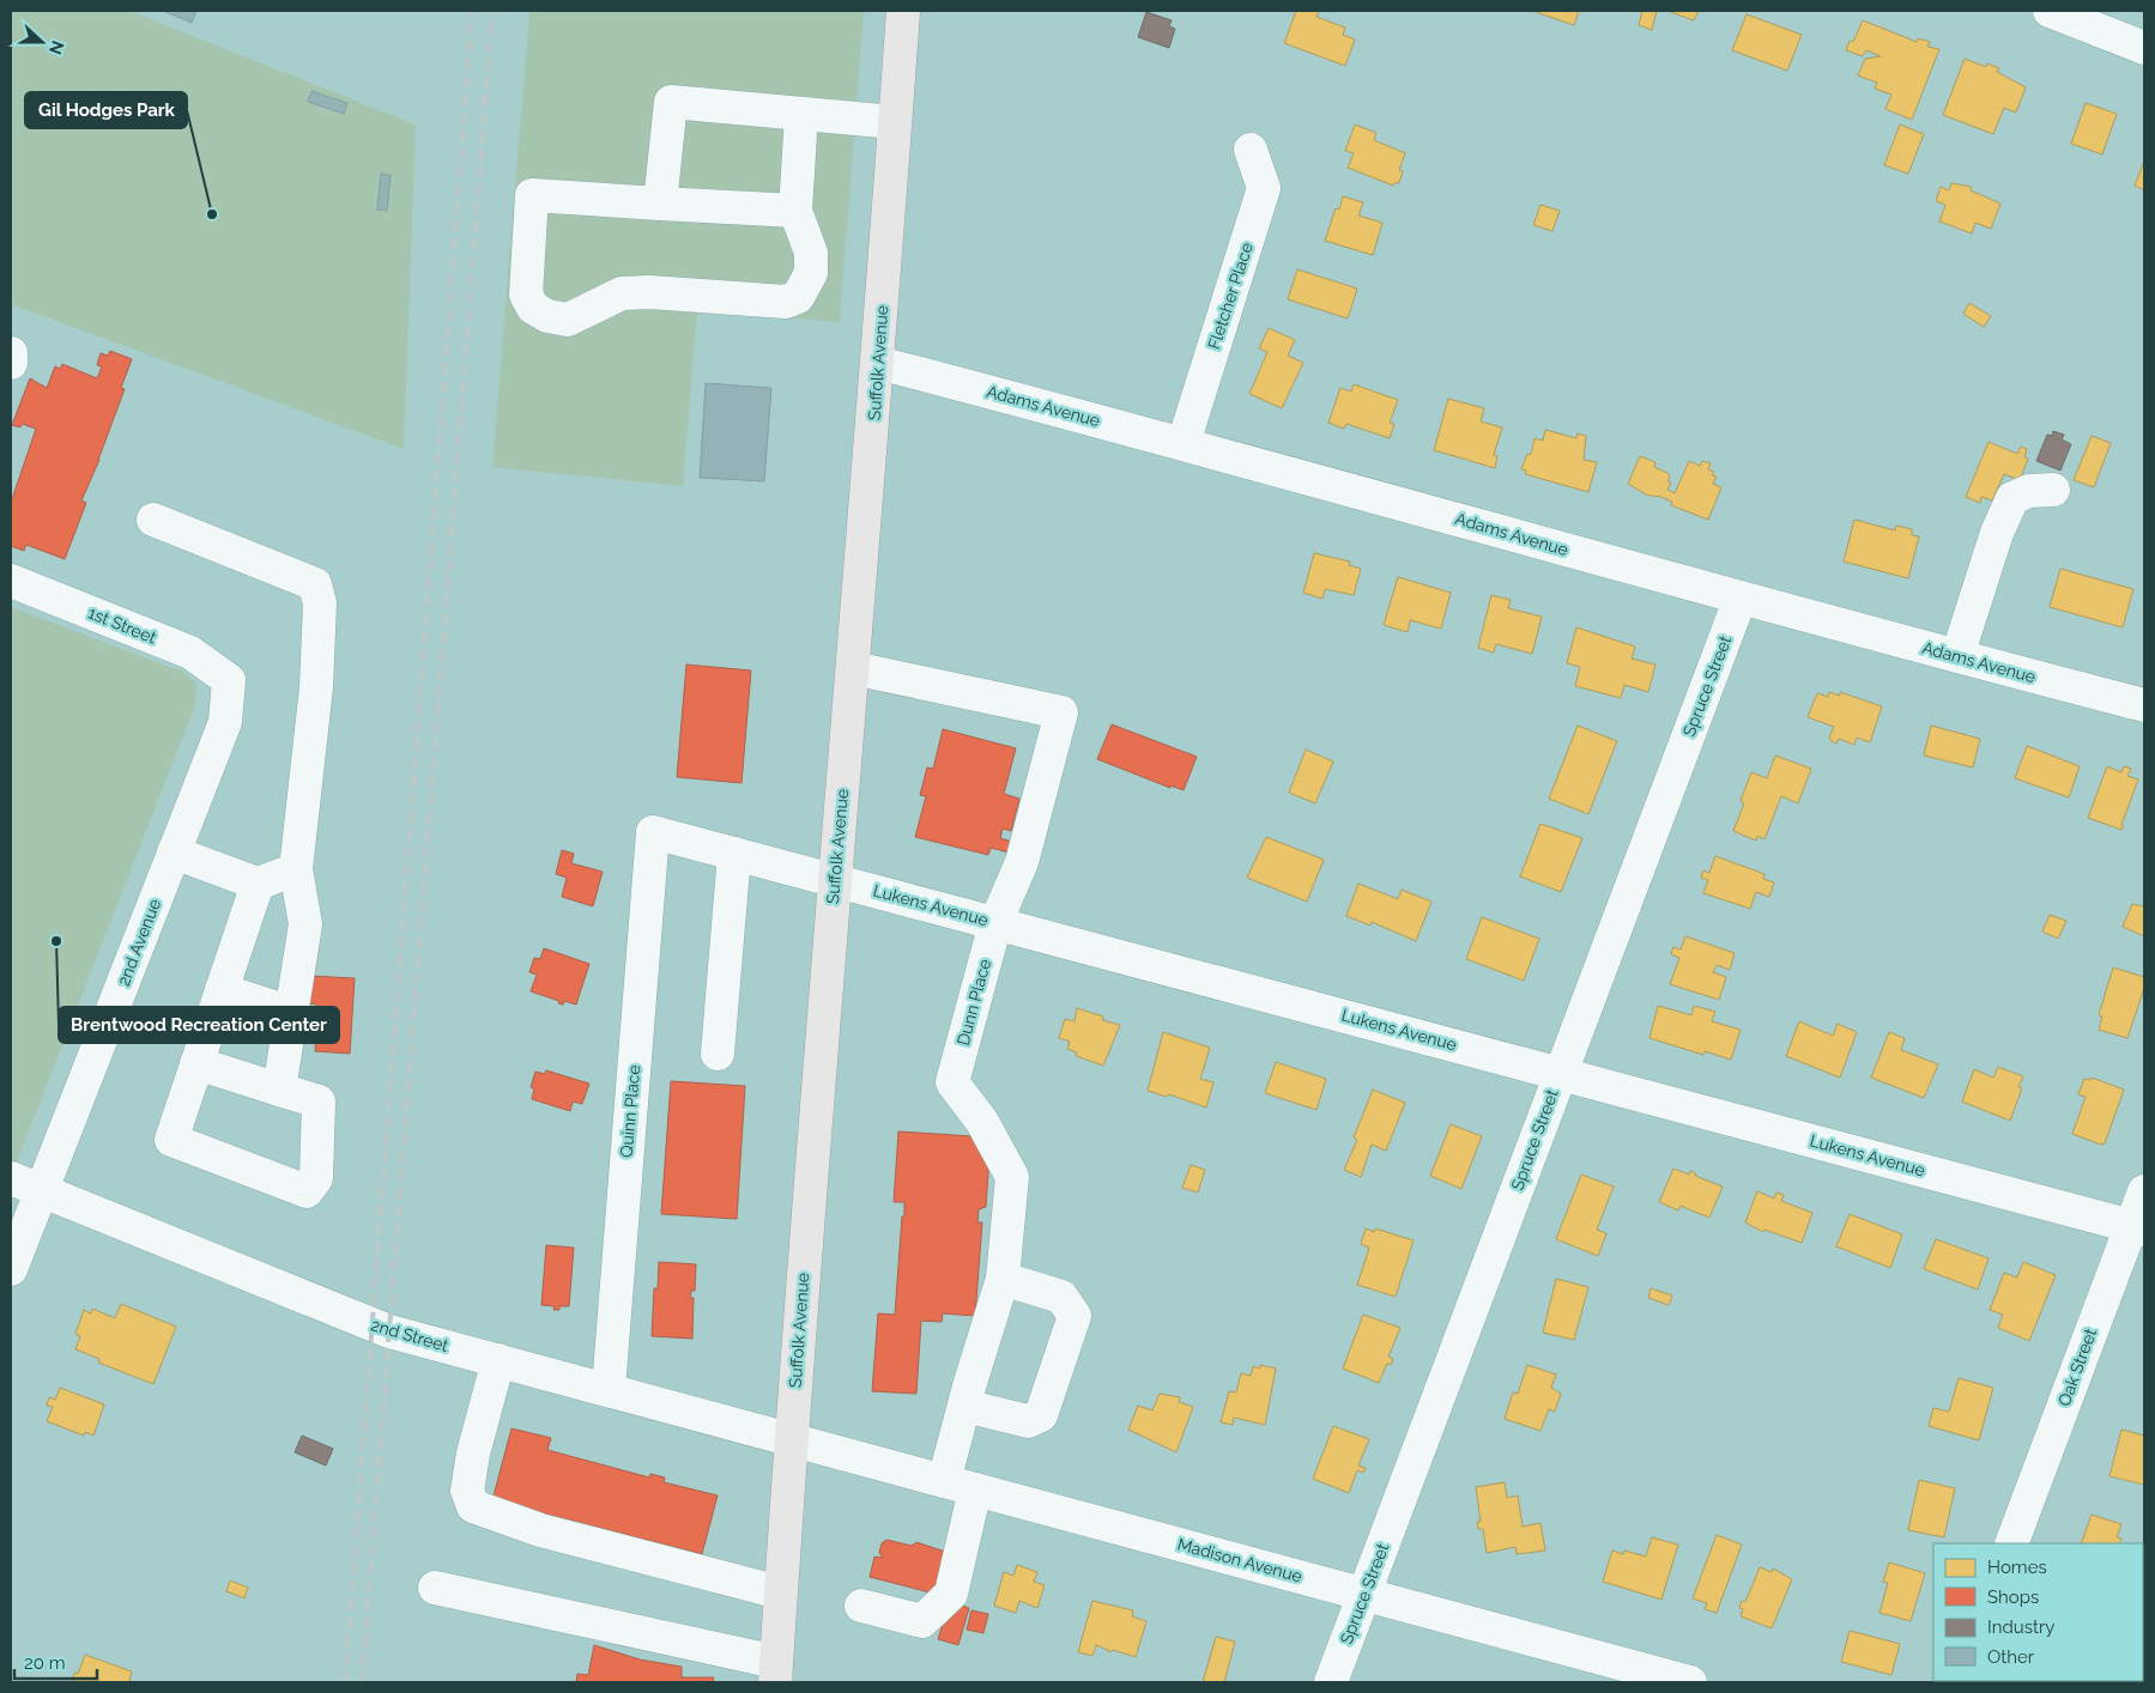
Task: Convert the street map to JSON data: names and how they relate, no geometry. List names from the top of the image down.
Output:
{
  "streets": {
    "main road": ["Suffolk Avenue"],
    "street": [
      "Fletcher Place",
      "Adams Avenue",
      "1st Street",
      "Spruce Street",
      "Lukens Avenue",
      "2nd Avenue",
      "Dunn Place",
      "Quinn Place",
      "2nd Street",
      "Oak Street",
      "Madison Avenue"
    ]
  },
  "crossings": [
    ["Fletcher Place", "Adams Avenue"],
    ["Suffolk Avenue", "Adams Avenue"],
    ["Suffolk Avenue", "Lukens Avenue"],
    ["Suffolk Avenue", "Dunn Place"],
    ["Suffolk Avenue", "2nd Street"],
    ["Suffolk Avenue", "Madison Avenue"],
    ["Adams Avenue", "Spruce Street"],
    ["1st Street", "2nd Avenue"],
    ["Spruce Street", "Lukens Avenue"],
    ["Spruce Street", "Madison Avenue"],
    ["Lukens Avenue", "Dunn Place"],
    ["Lukens Avenue", "Quinn Place"],
    ["Lukens Avenue", "Oak Street"],
    ["2nd Avenue", "2nd Street"],
    ["Quinn Place", "2nd Street"],
    ["2nd Street", "Madison Avenue"]
  ],
  "places": ["Gil Hodges Park", "Brentwood Recreation Center"],
  "legend": [
    "Homes",
    "Shops",
    "Industry",
    "Other"
  ],
  "scale_bar": "20 m",
  "north": "right"
}
